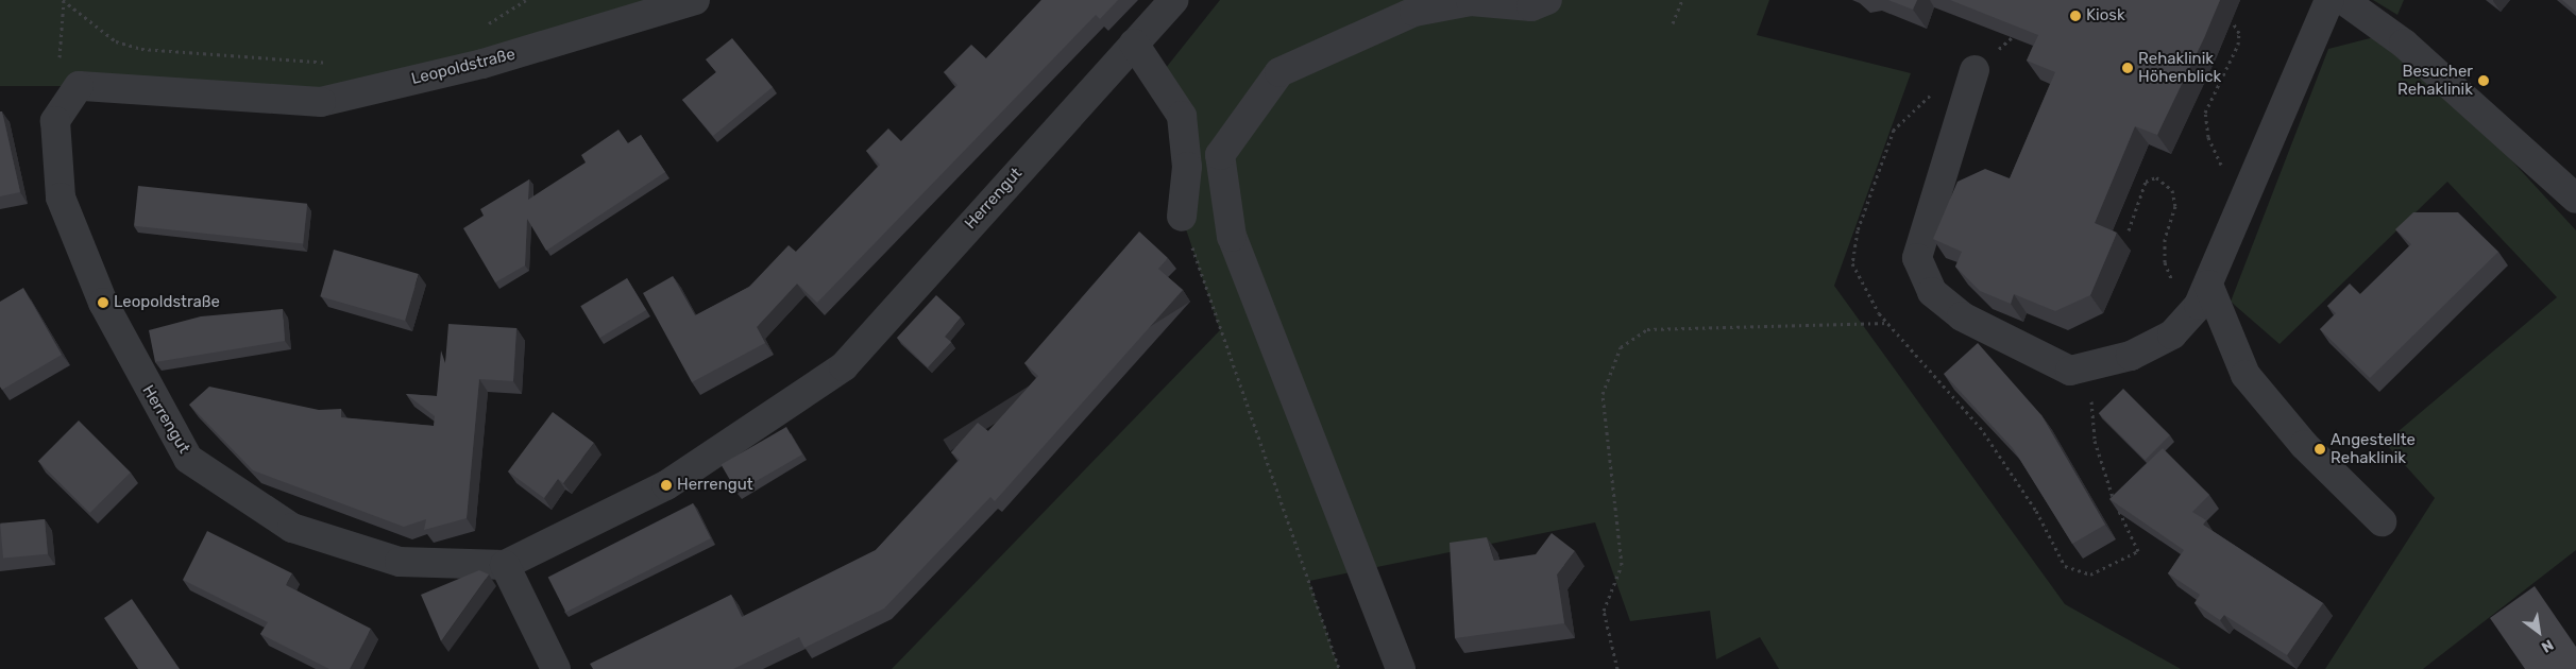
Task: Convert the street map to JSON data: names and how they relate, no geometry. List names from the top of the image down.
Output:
{
  "streets": {
    "street": ["Leopoldstraße", "Herrengut"]
  },
  "crossings": [
    ["Leopoldstraße", "Herrengut"]
  ],
  "places": [
    "Kiosk",
    "Rehaklinik Höhenblick",
    "Besucher Rehaklinik",
    "Leopoldstraße",
    "Angestellte Rehaklinik",
    "Herrengut"
  ],
  "north": "bottom right"
}
